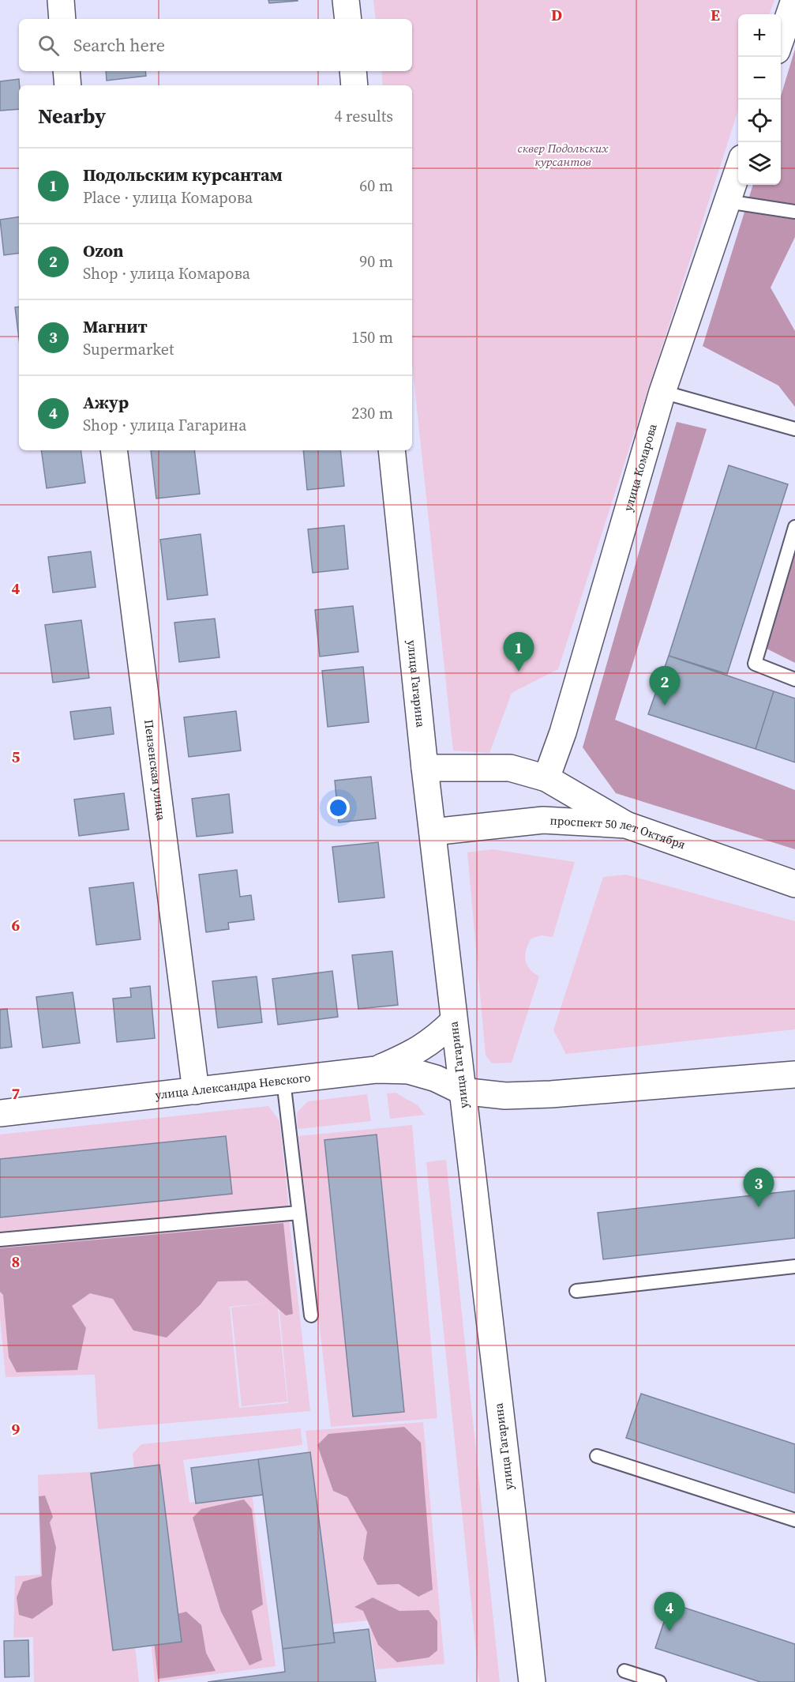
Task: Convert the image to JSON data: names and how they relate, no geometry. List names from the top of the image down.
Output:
{
  "streets": {
    "main road": [
      "улица Комарова",
      "улица Гагарина",
      "Пензенская улица",
      "проспект 50 лет Октября",
      "улица Александра Невского"
    ]
  },
  "crossings": [
    ["улица Гагарина", "проспект 50 лет Октября"],
    ["улица Гагарина", "улица Александра Невского"],
    ["Пензенская улица", "улица Александра Невского"]
  ],
  "parks": ["сквер Подольских курсантов"],
  "page": {
    "map_buttons": ["+", "−"],
    "search": "Search here",
    "heading": ["Nearby", "4 results"],
    "list": [
      {
        "mark": "1",
        "name": "Подольским курсантам",
        "note": "Place · улица Комарова",
        "value": "60 m"
      },
      {
        "mark": "2",
        "name": "Ozon",
        "note": "Shop · улица Комарова",
        "value": "90 m"
      },
      {
        "mark": "3",
        "name": "Магнит",
        "note": "Supermarket",
        "value": "150 m"
      },
      {
        "mark": "4",
        "name": "Ажур",
        "note": "Shop · улица Гагарина",
        "value": "230 m"
      }
    ],
    "pins": [
      "1",
      "2",
      "3",
      "4"
    ]
  },
  "grid": {
    "columns": ["D", "E"],
    "rows": [
      "4",
      "5",
      "6",
      "7",
      "8",
      "9"
    ]
  }
}
